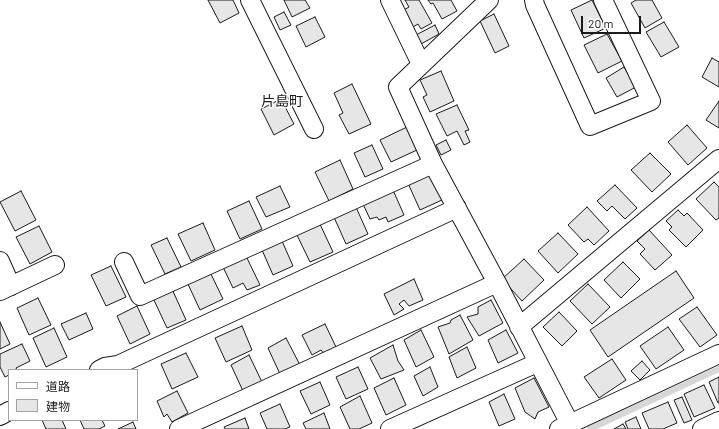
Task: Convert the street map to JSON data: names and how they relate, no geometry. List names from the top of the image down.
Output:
{
  "districts": ["片島町"],
  "legend": ["道路", "建物"],
  "scale_bar": "20 m"
}
